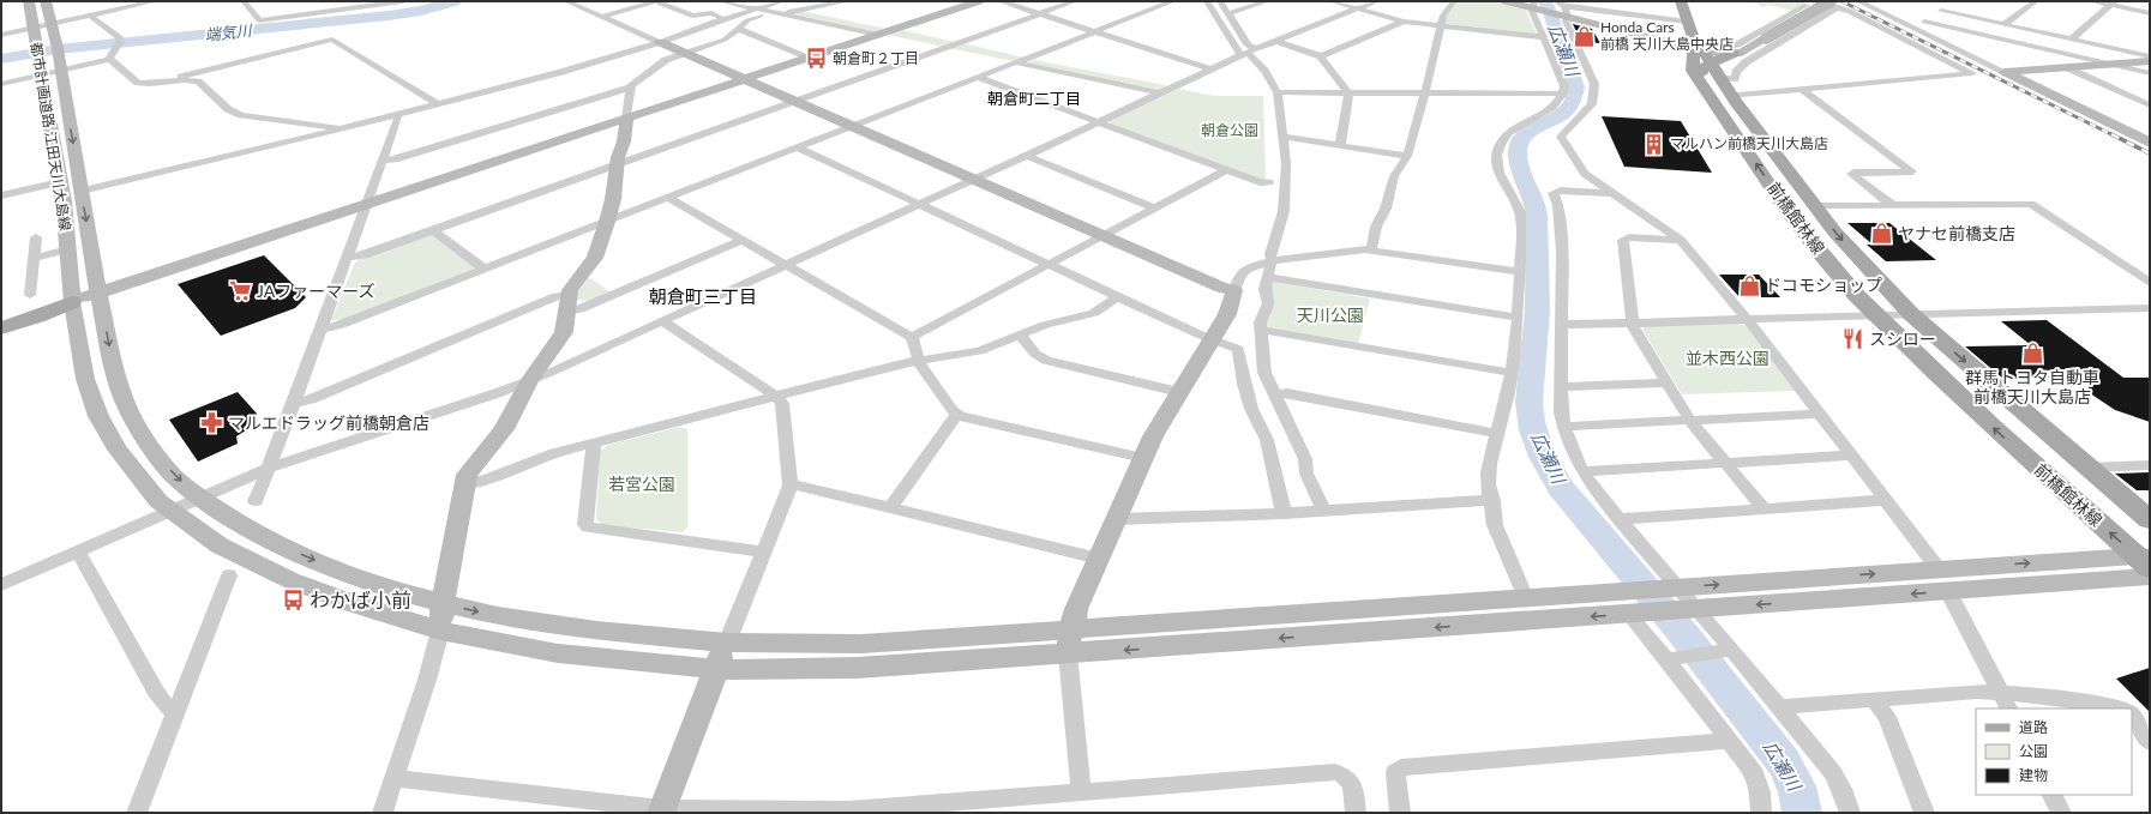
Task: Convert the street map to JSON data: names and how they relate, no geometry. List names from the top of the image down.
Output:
{
  "streets": {
    "main road": ["前橋館林線"],
    "street": ["都市計画道路 江田天川大島線"]
  },
  "districts": ["朝倉町二丁目", "朝倉町三丁目"],
  "water": ["端気川", "広瀬川"],
  "parks": [
    "朝倉公園",
    "天川公園",
    "並木西公園",
    "若宮公園"
  ],
  "places": {
    "shop": [
      "Honda Cars 前橋 天川大島中央店",
      "ヤナセ前橋支店",
      "ドコモショップ",
      "群馬トヨタ自動車 前橋天川大島店"
    ],
    "bus stop": ["朝倉町２丁目", "わかば小前"],
    "building": ["マルハン前橋天川大島店"],
    "supermarket": ["JAファーマーズ"],
    "restaurant": ["スシロー"],
    "pharmacy": ["マルエドラッグ前橋朝倉店"]
  },
  "legend": ["道路", "公園", "建物"]
}
